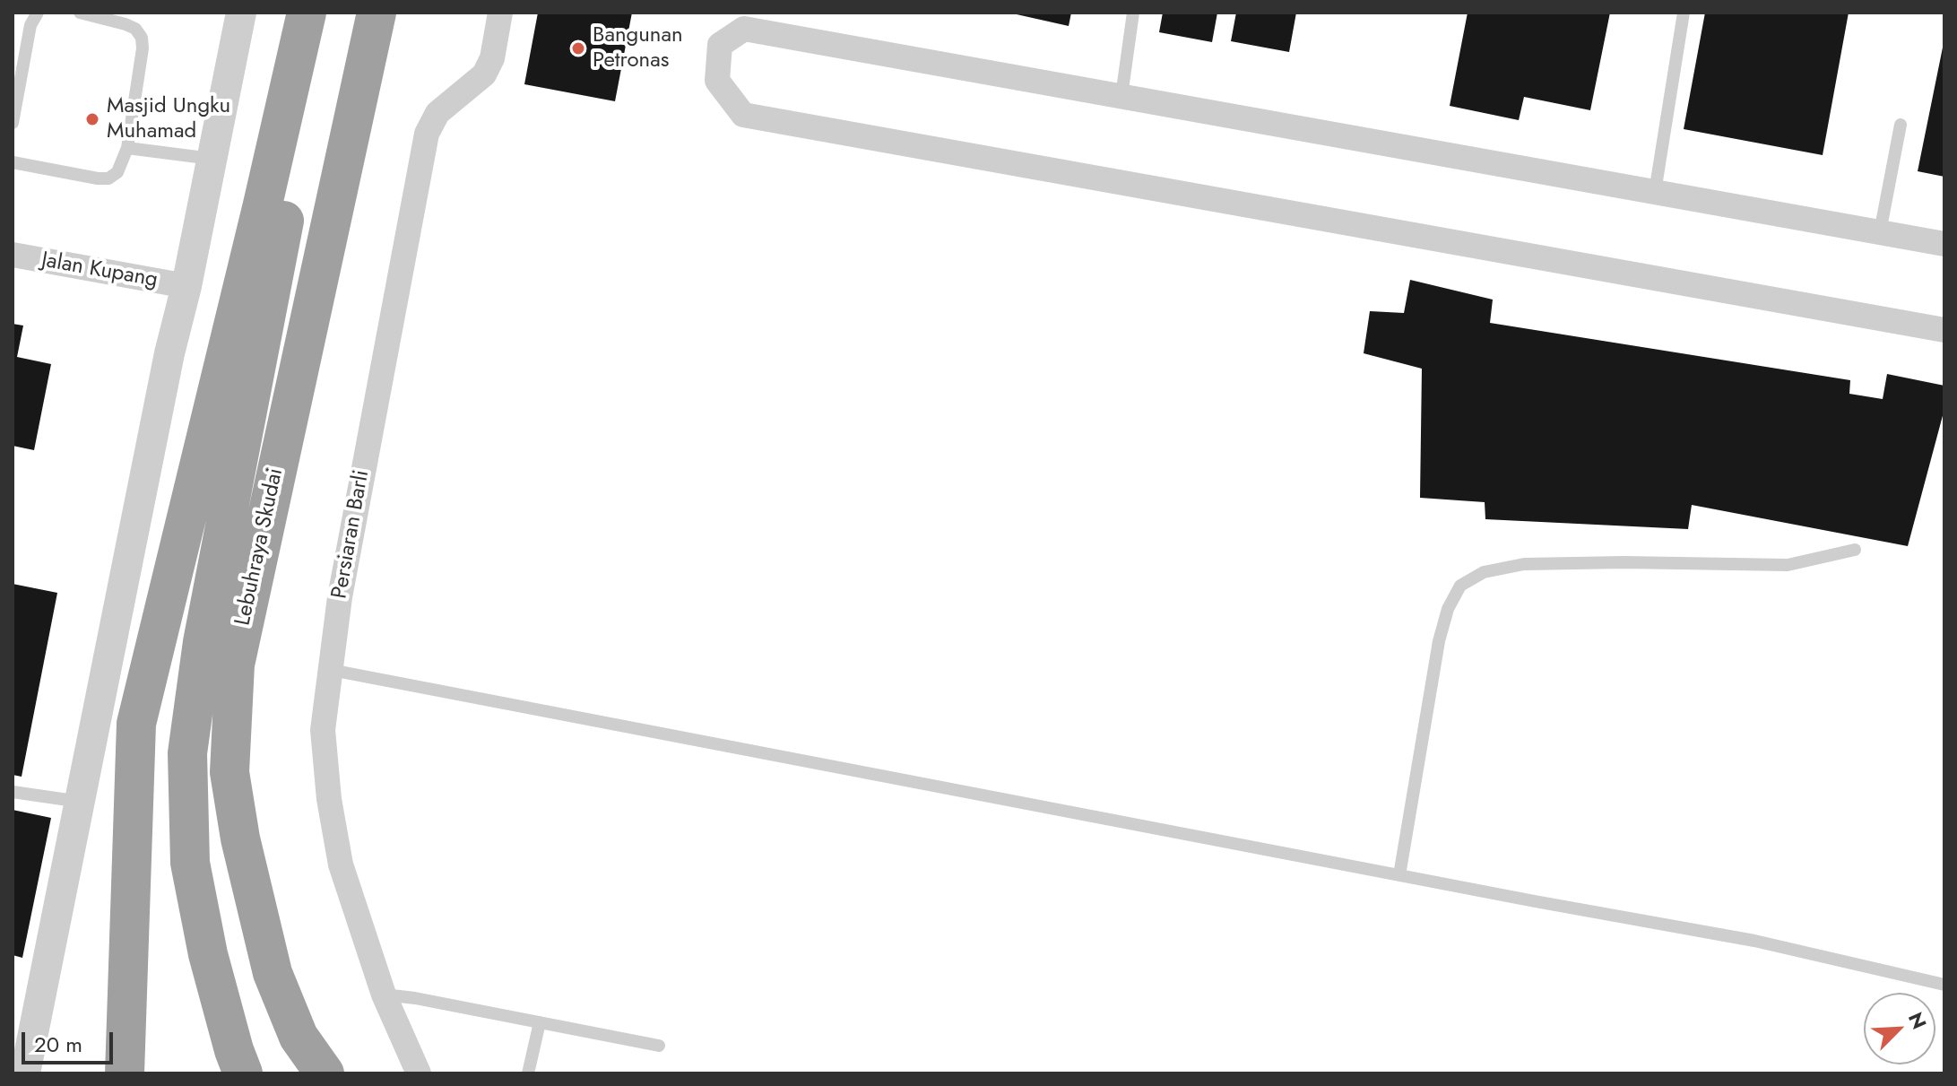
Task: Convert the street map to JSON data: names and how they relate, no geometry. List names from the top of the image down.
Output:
{
  "streets": {
    "highway": ["Lebuhraya Skudai"],
    "street": ["Jalan Kupang", "Persiaran Barli"]
  },
  "places": ["Bangunan Petronas", "Masjid Ungku Muhamad"],
  "scale_bar": "20 m",
  "north": "top right"
}
